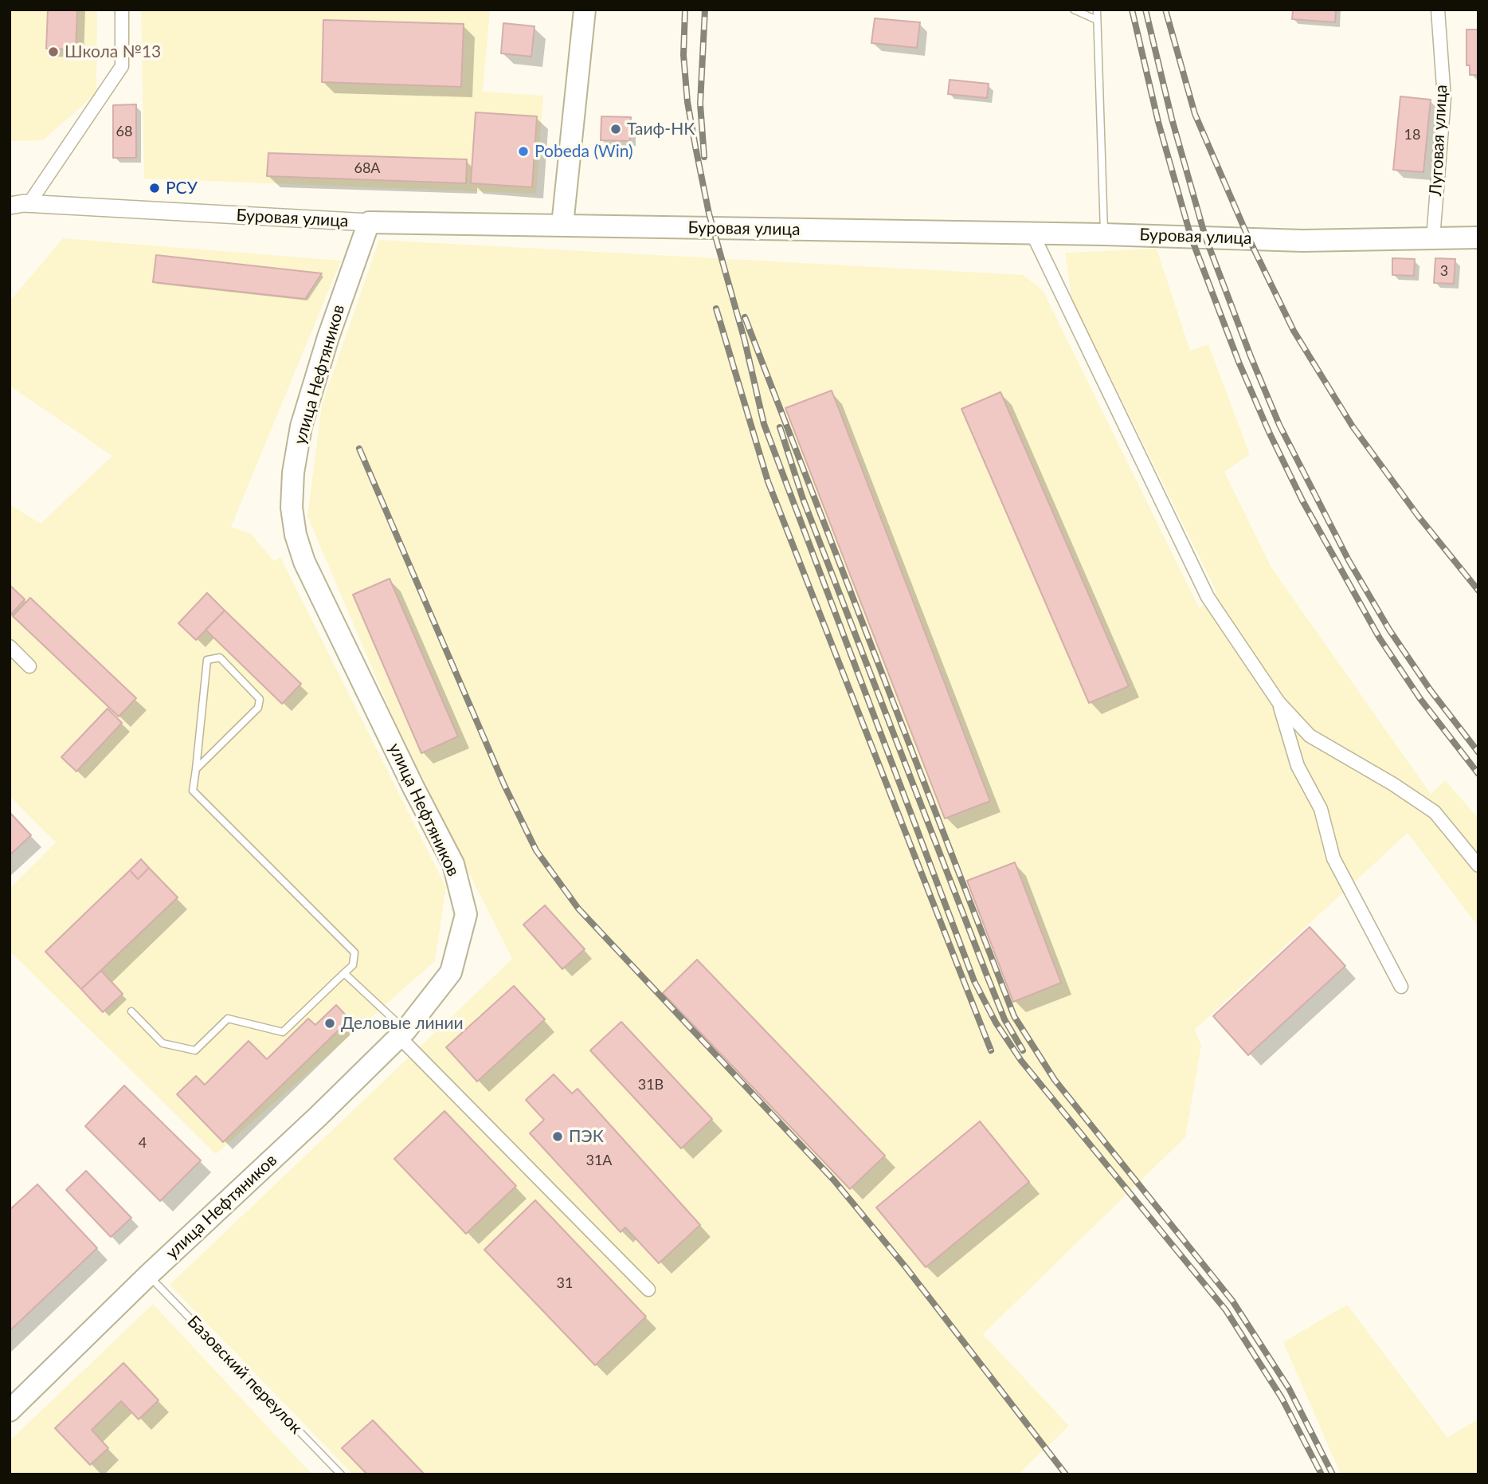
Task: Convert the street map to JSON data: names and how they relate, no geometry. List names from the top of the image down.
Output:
{
  "streets": {
    "main road": ["Буровая улица", "улица Нефтяников"],
    "street": ["Луговая улица"],
    "lane": ["Базовский переулок"]
  },
  "crossings": [
    ["Луговая улица", "Буровая улица"],
    ["Буровая улица", "улица Нефтяников"],
    ["улица Нефтяников", "Базовский переулок"]
  ],
  "places": [
    "Школа №13",
    "Таиф-НК",
    "Pobeda (Win)",
    "РСУ",
    "Деловые линии",
    "ПЭК"
  ],
  "house_numbers": [
    "68",
    "18",
    "68А",
    "3",
    "31В",
    "4",
    "31А",
    "31"
  ]
}
